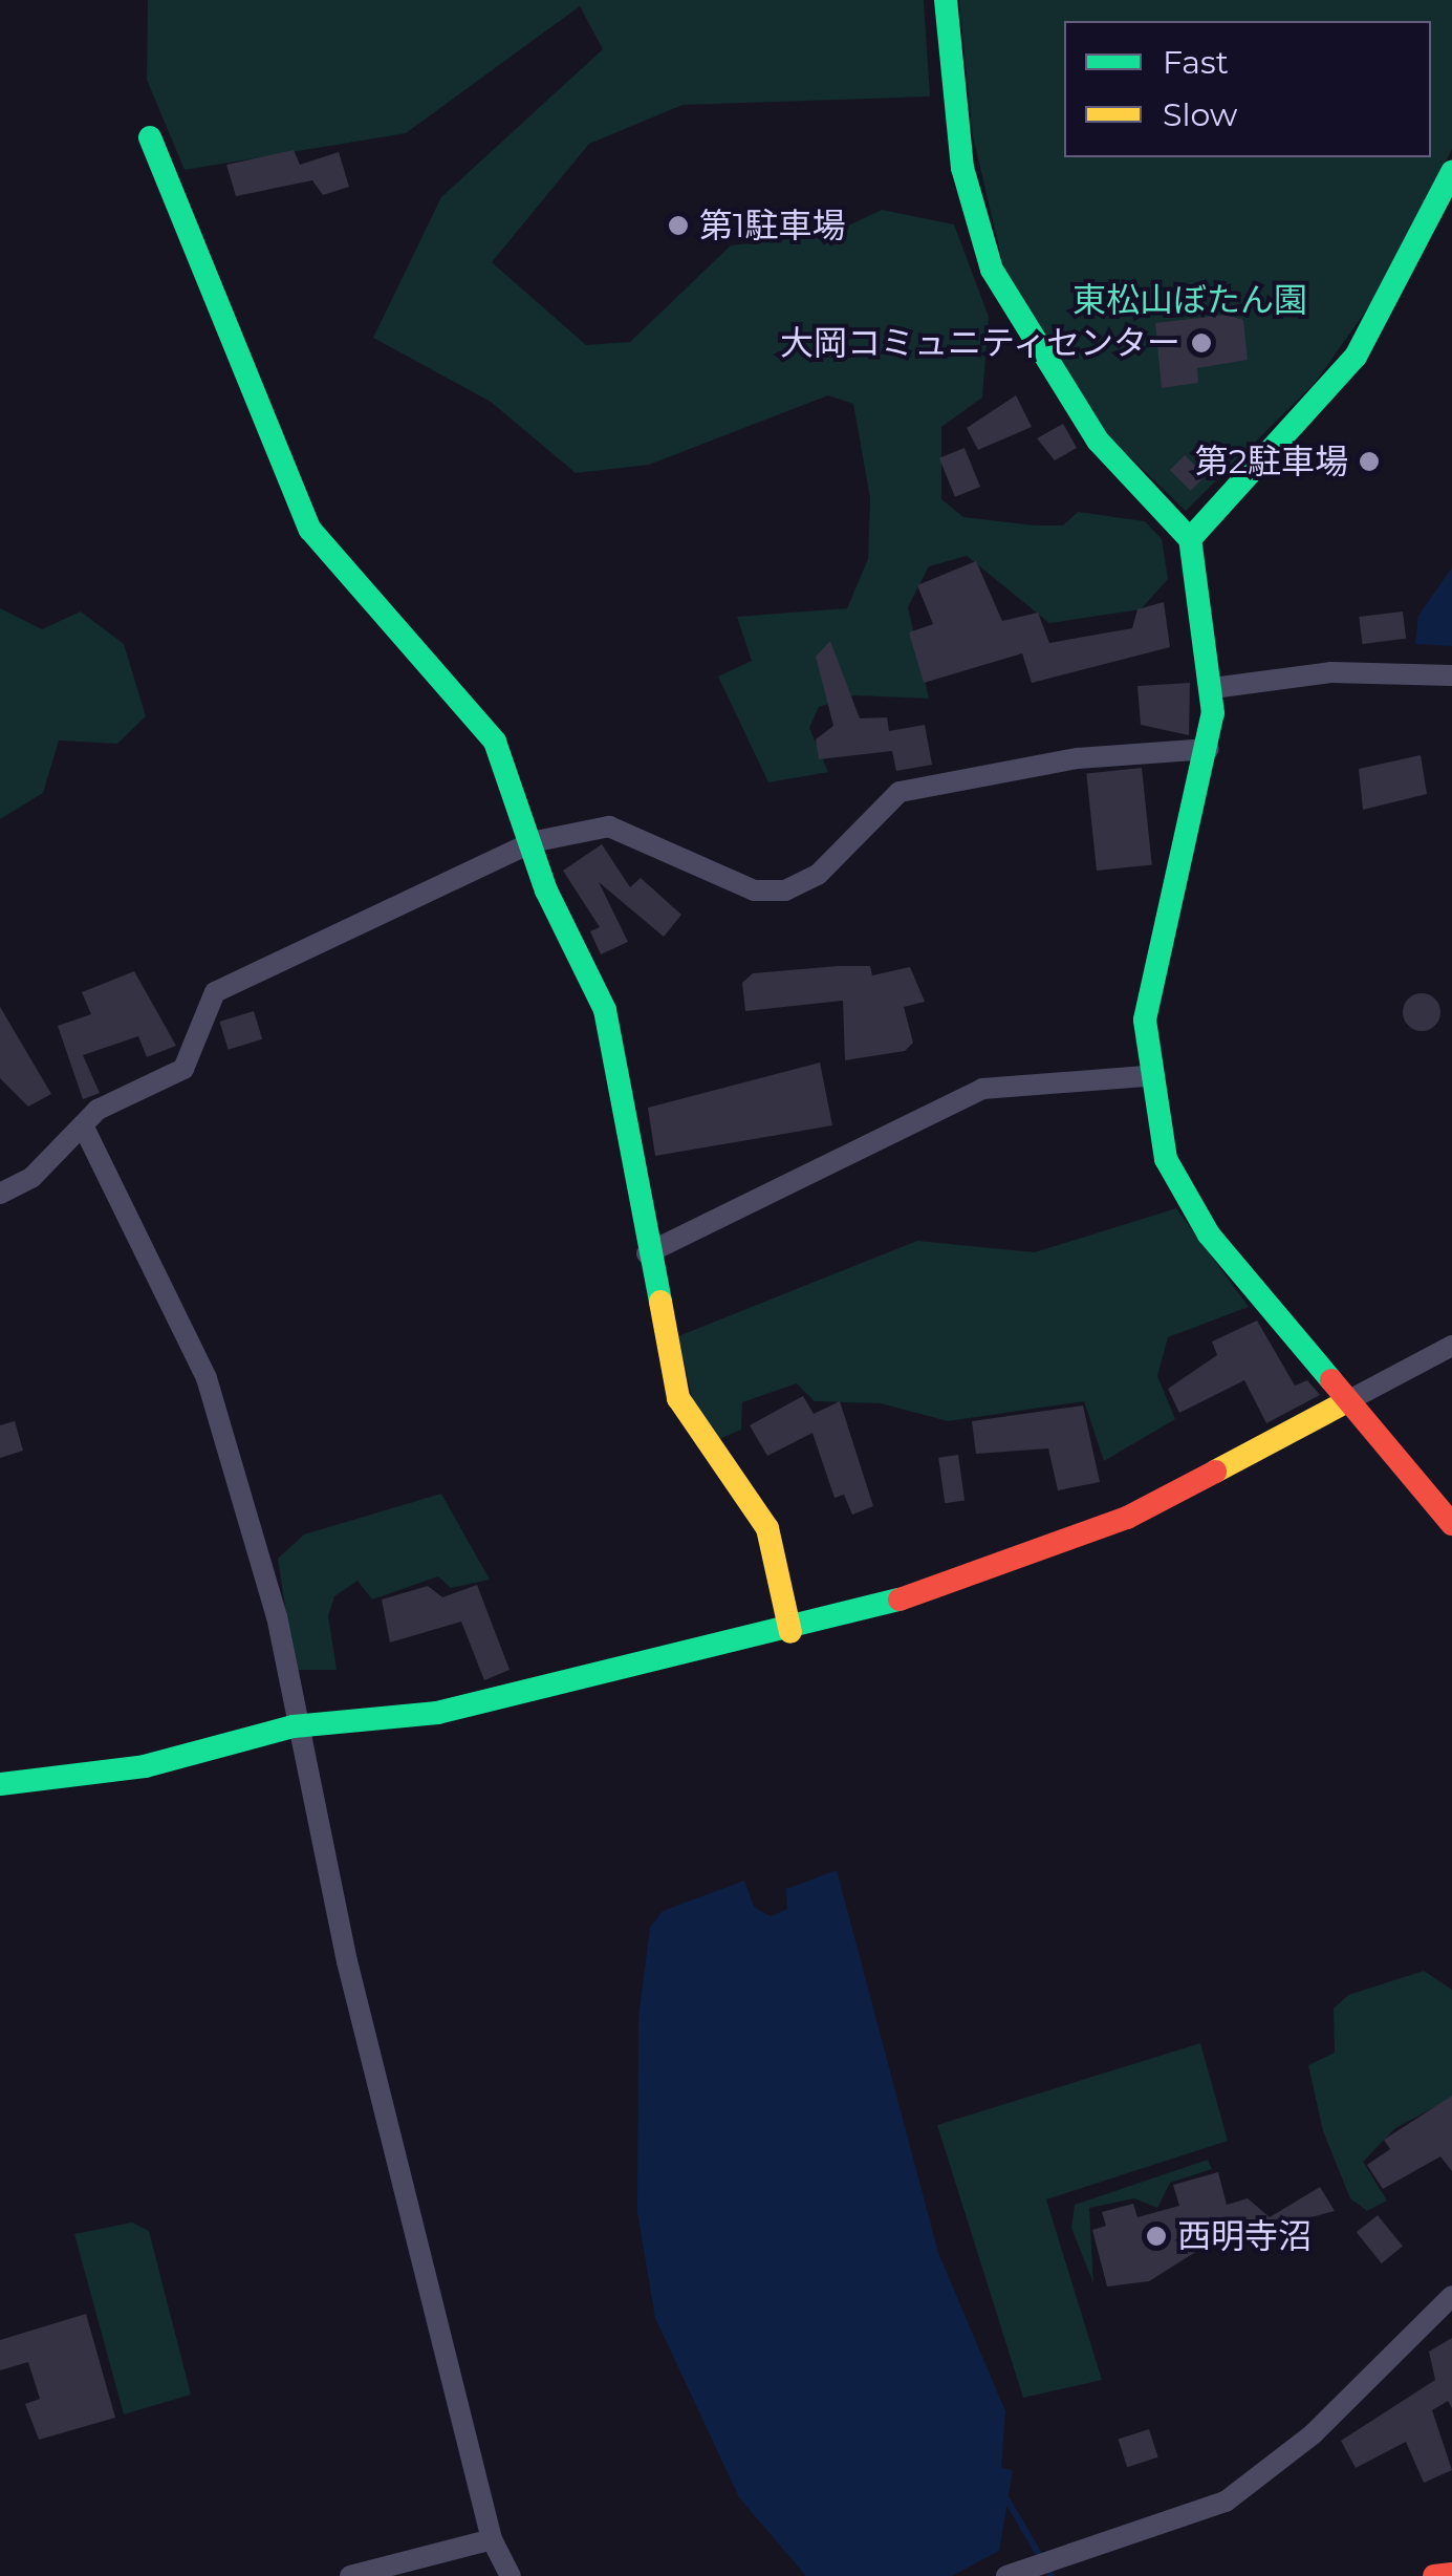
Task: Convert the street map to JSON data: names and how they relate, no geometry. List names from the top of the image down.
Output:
{
  "parks": ["東松山ぼたん園"],
  "places": [
    "第1駐車場",
    "大岡コミュニティセンター",
    "第2駐車場",
    "西明寺沼"
  ],
  "legend": ["Fast", "Slow"]
}
